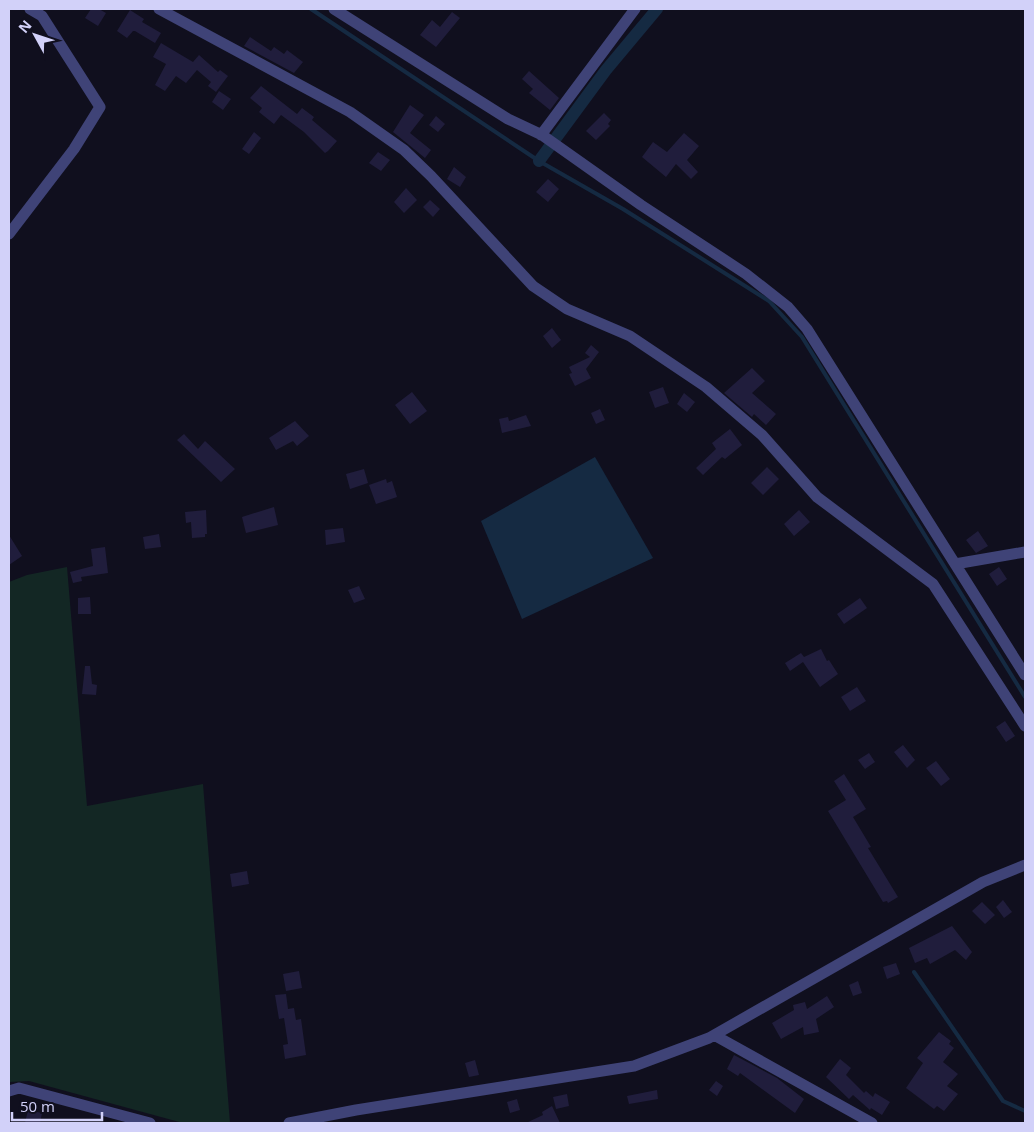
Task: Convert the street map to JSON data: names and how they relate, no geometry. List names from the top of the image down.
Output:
{
  "scale_bar": "50 m",
  "north": "top left"
}
